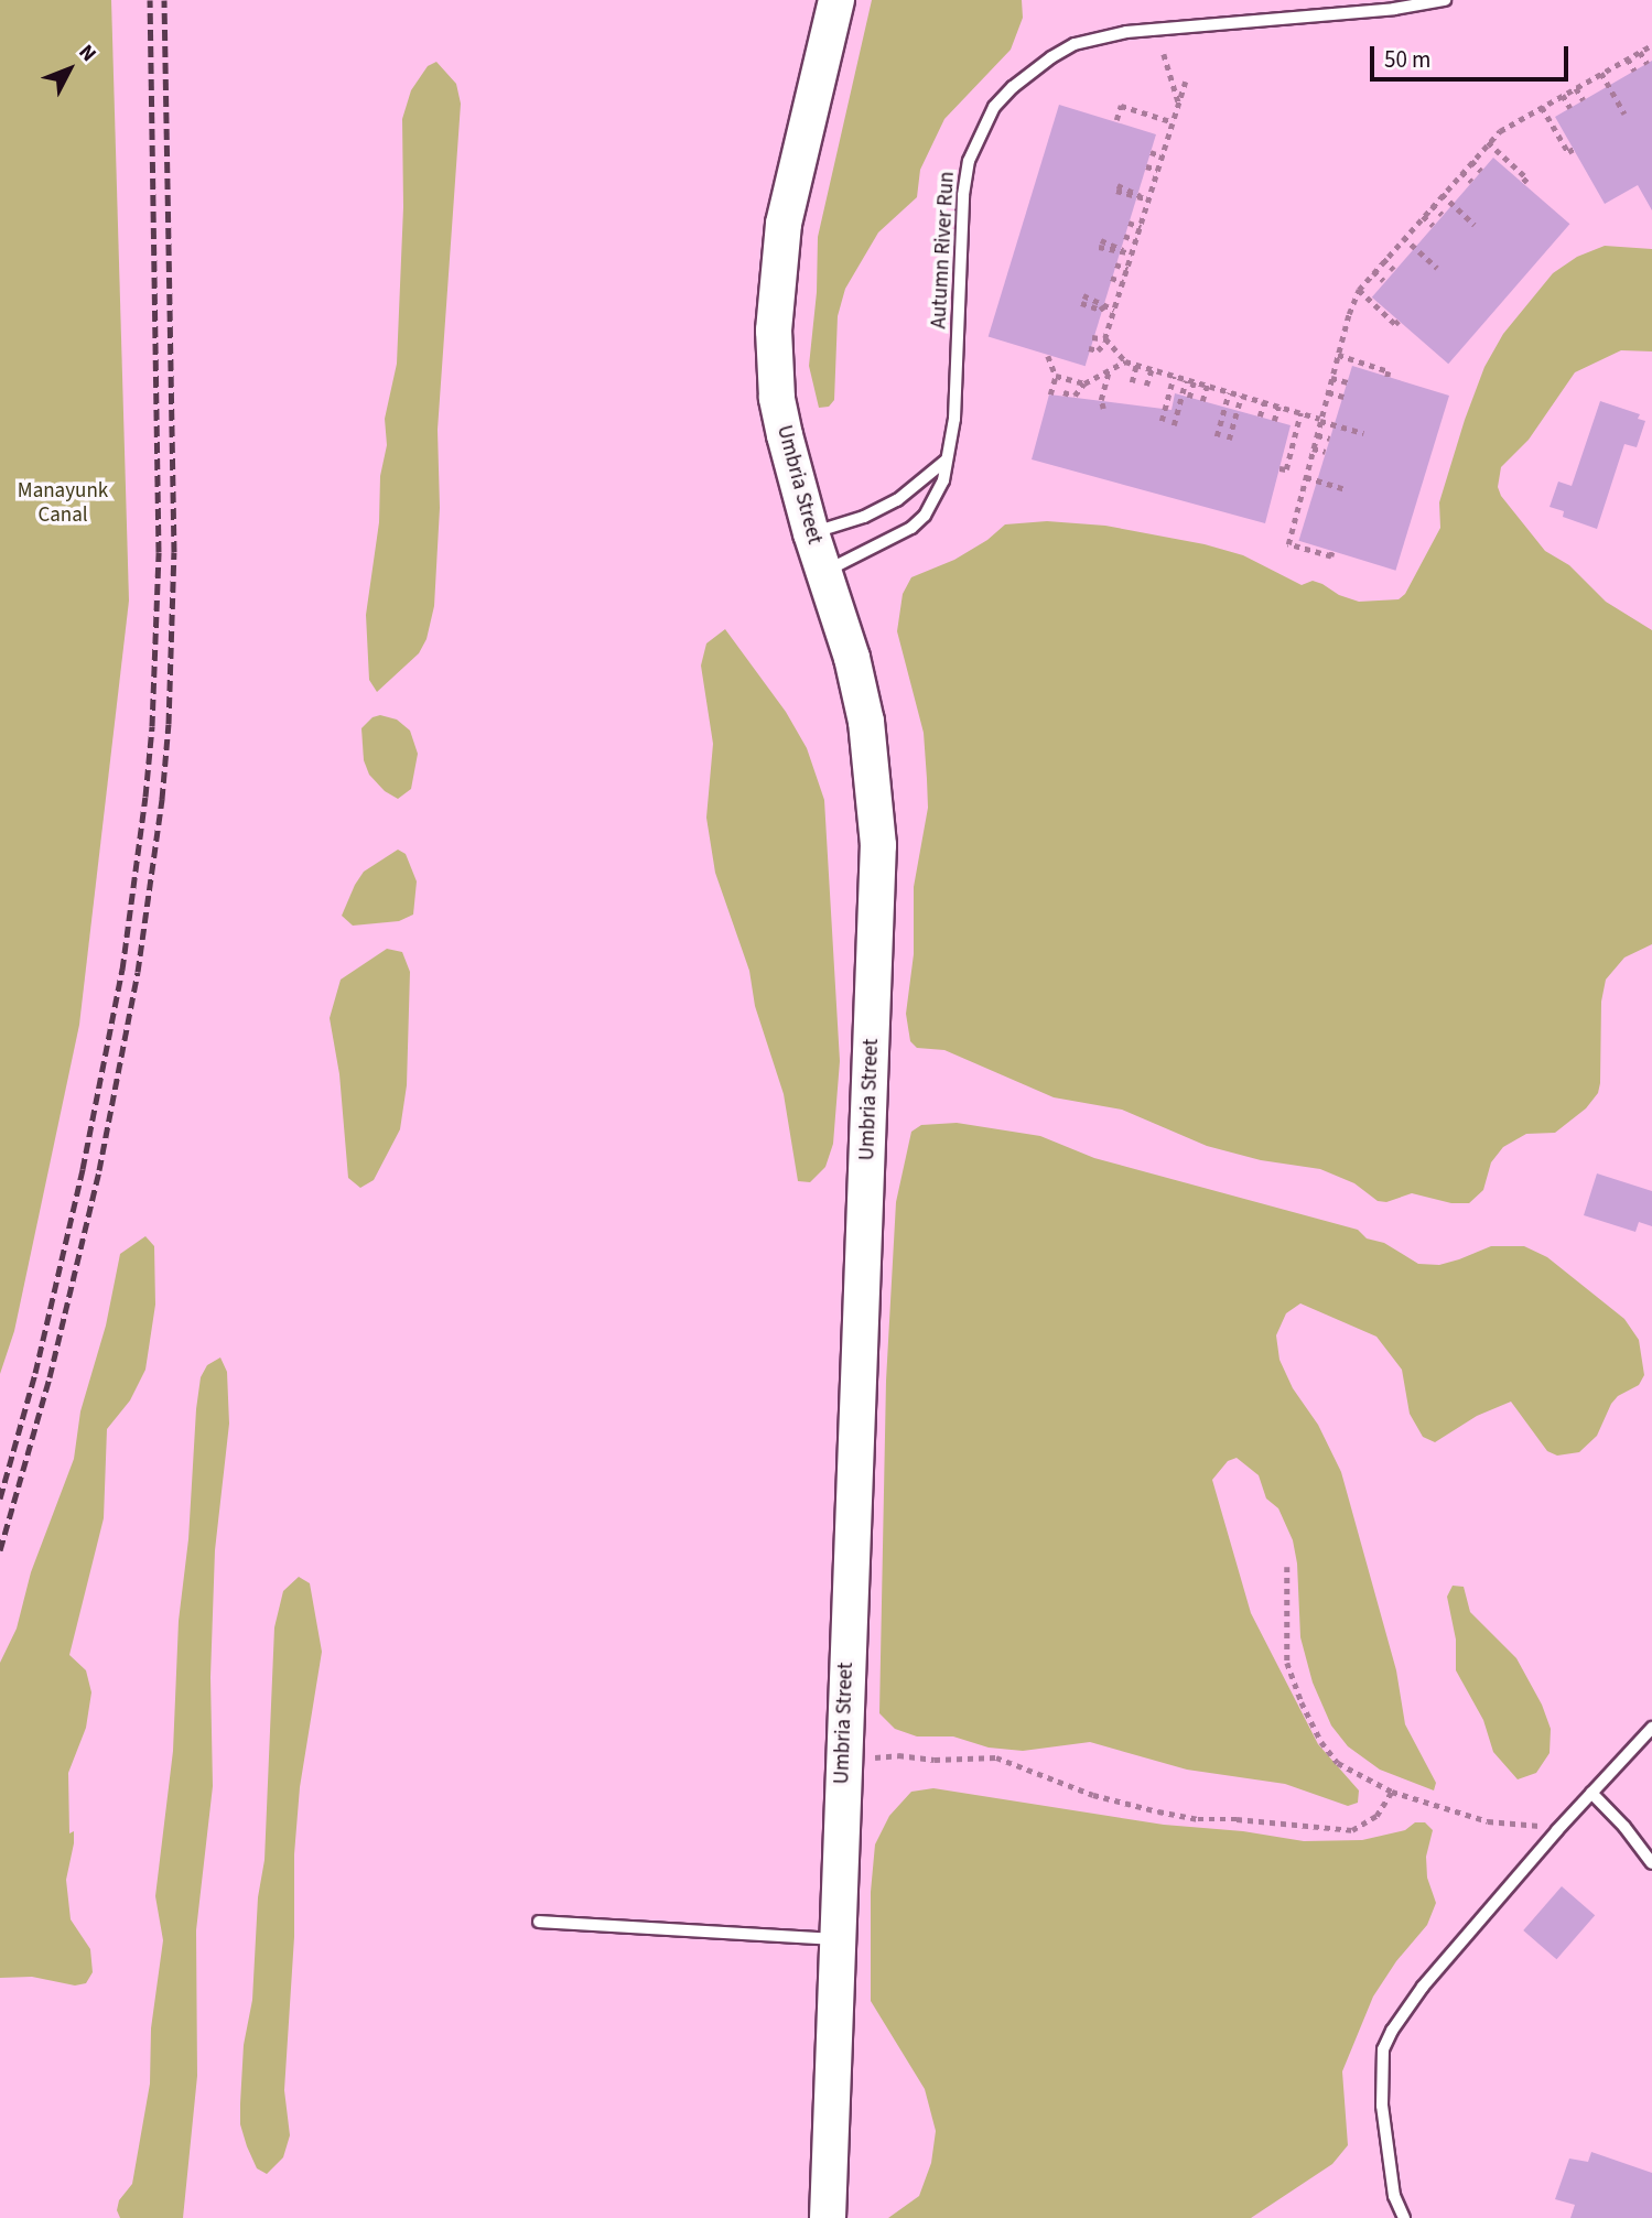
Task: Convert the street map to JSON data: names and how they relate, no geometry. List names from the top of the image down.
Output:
{
  "streets": {
    "main road": ["Umbria Street"],
    "lane": ["Autumn River Run"]
  },
  "crossings": [
    ["Autumn River Run", "Umbria Street"]
  ],
  "parks": ["Manayunk Canal"],
  "scale_bar": "50 m",
  "north": "top right"
}
